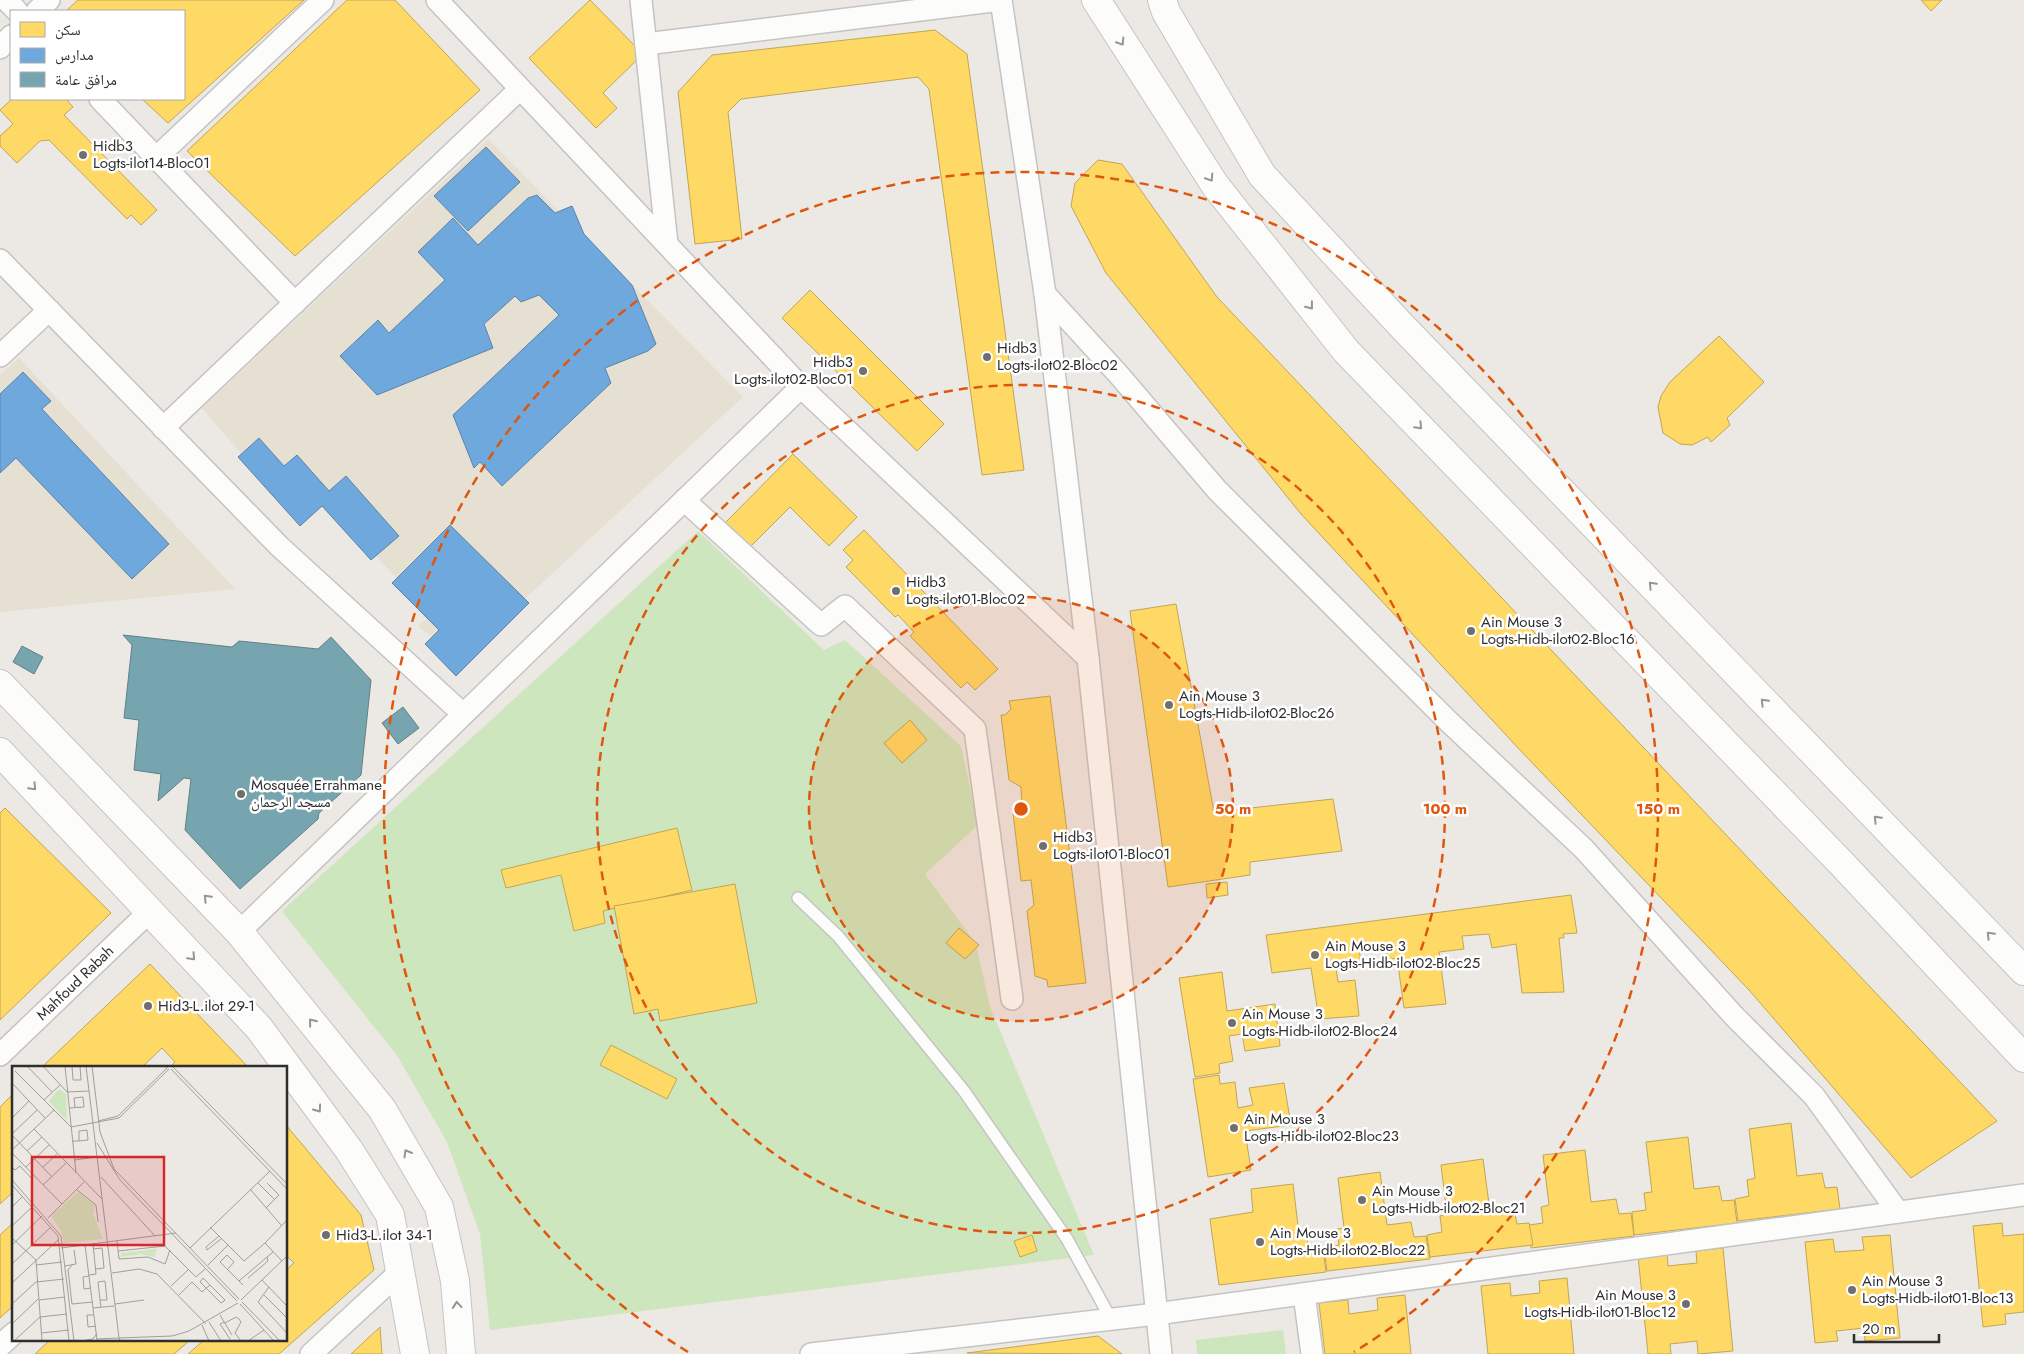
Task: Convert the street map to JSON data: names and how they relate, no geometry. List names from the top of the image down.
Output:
{
  "streets": {
    "street": ["Mahfoud Rabah"]
  },
  "places": [
    "Hidb3 Logts-ilot14-Bloc01",
    "Hidb3 Logts-ilot02-Bloc02",
    "Hidb3 Logts-ilot02-Bloc01",
    "Hidb3 Logts-ilot01-Bloc02",
    "Ain Mouse 3 Logts-Hidb-ilot02-Bloc16",
    "Ain Mouse 3 Logts-Hidb-ilot02-Bloc26",
    "Mosquée Errahmane مسجد الرحمان",
    "Hidb3 Logts-ilot01-Bloc01",
    "Ain Mouse 3 Logts-Hidb-ilot02-Bloc25",
    "Hid3-L.ilot 29-1",
    "Ain Mouse 3 Logts-Hidb-ilot02-Bloc24",
    "Ain Mouse 3 Logts-Hidb-ilot02-Bloc23",
    "Ain Mouse 3 Logts-Hidb-ilot02-Bloc21",
    "Hid3-L.ilot 34-1",
    "Ain Mouse 3 Logts-Hidb-ilot02-Bloc22",
    "Ain Mouse 3 Logts-Hidb-ilot01-Bloc13",
    "Ain Mouse 3 Logts-Hidb-ilot01-Bloc12"
  ],
  "legend": ["سكن", "مدارس", "مرافق عامة"],
  "scale_bar": "20 m",
  "rings": ["50 m", "100 m", "150 m"]
}
